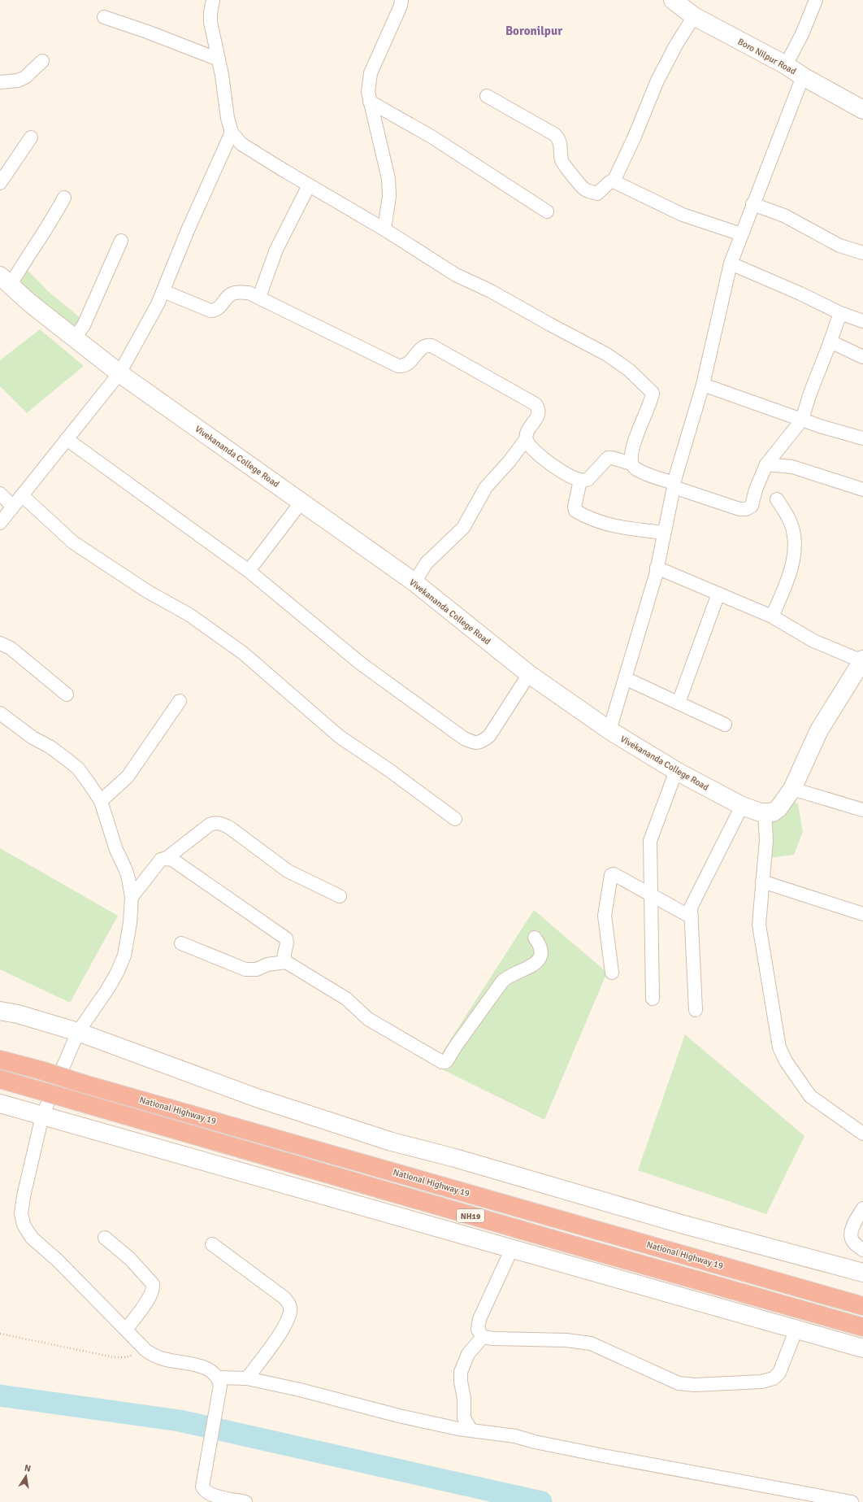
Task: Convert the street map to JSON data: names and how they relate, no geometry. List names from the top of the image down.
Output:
{
  "streets": {
    "highway": ["National Highway 19", "NH19"],
    "main road": ["Boro Nilpur Road", "Vivekananda College Road"]
  },
  "districts": ["Boronilpur"],
  "north": "top"
}
